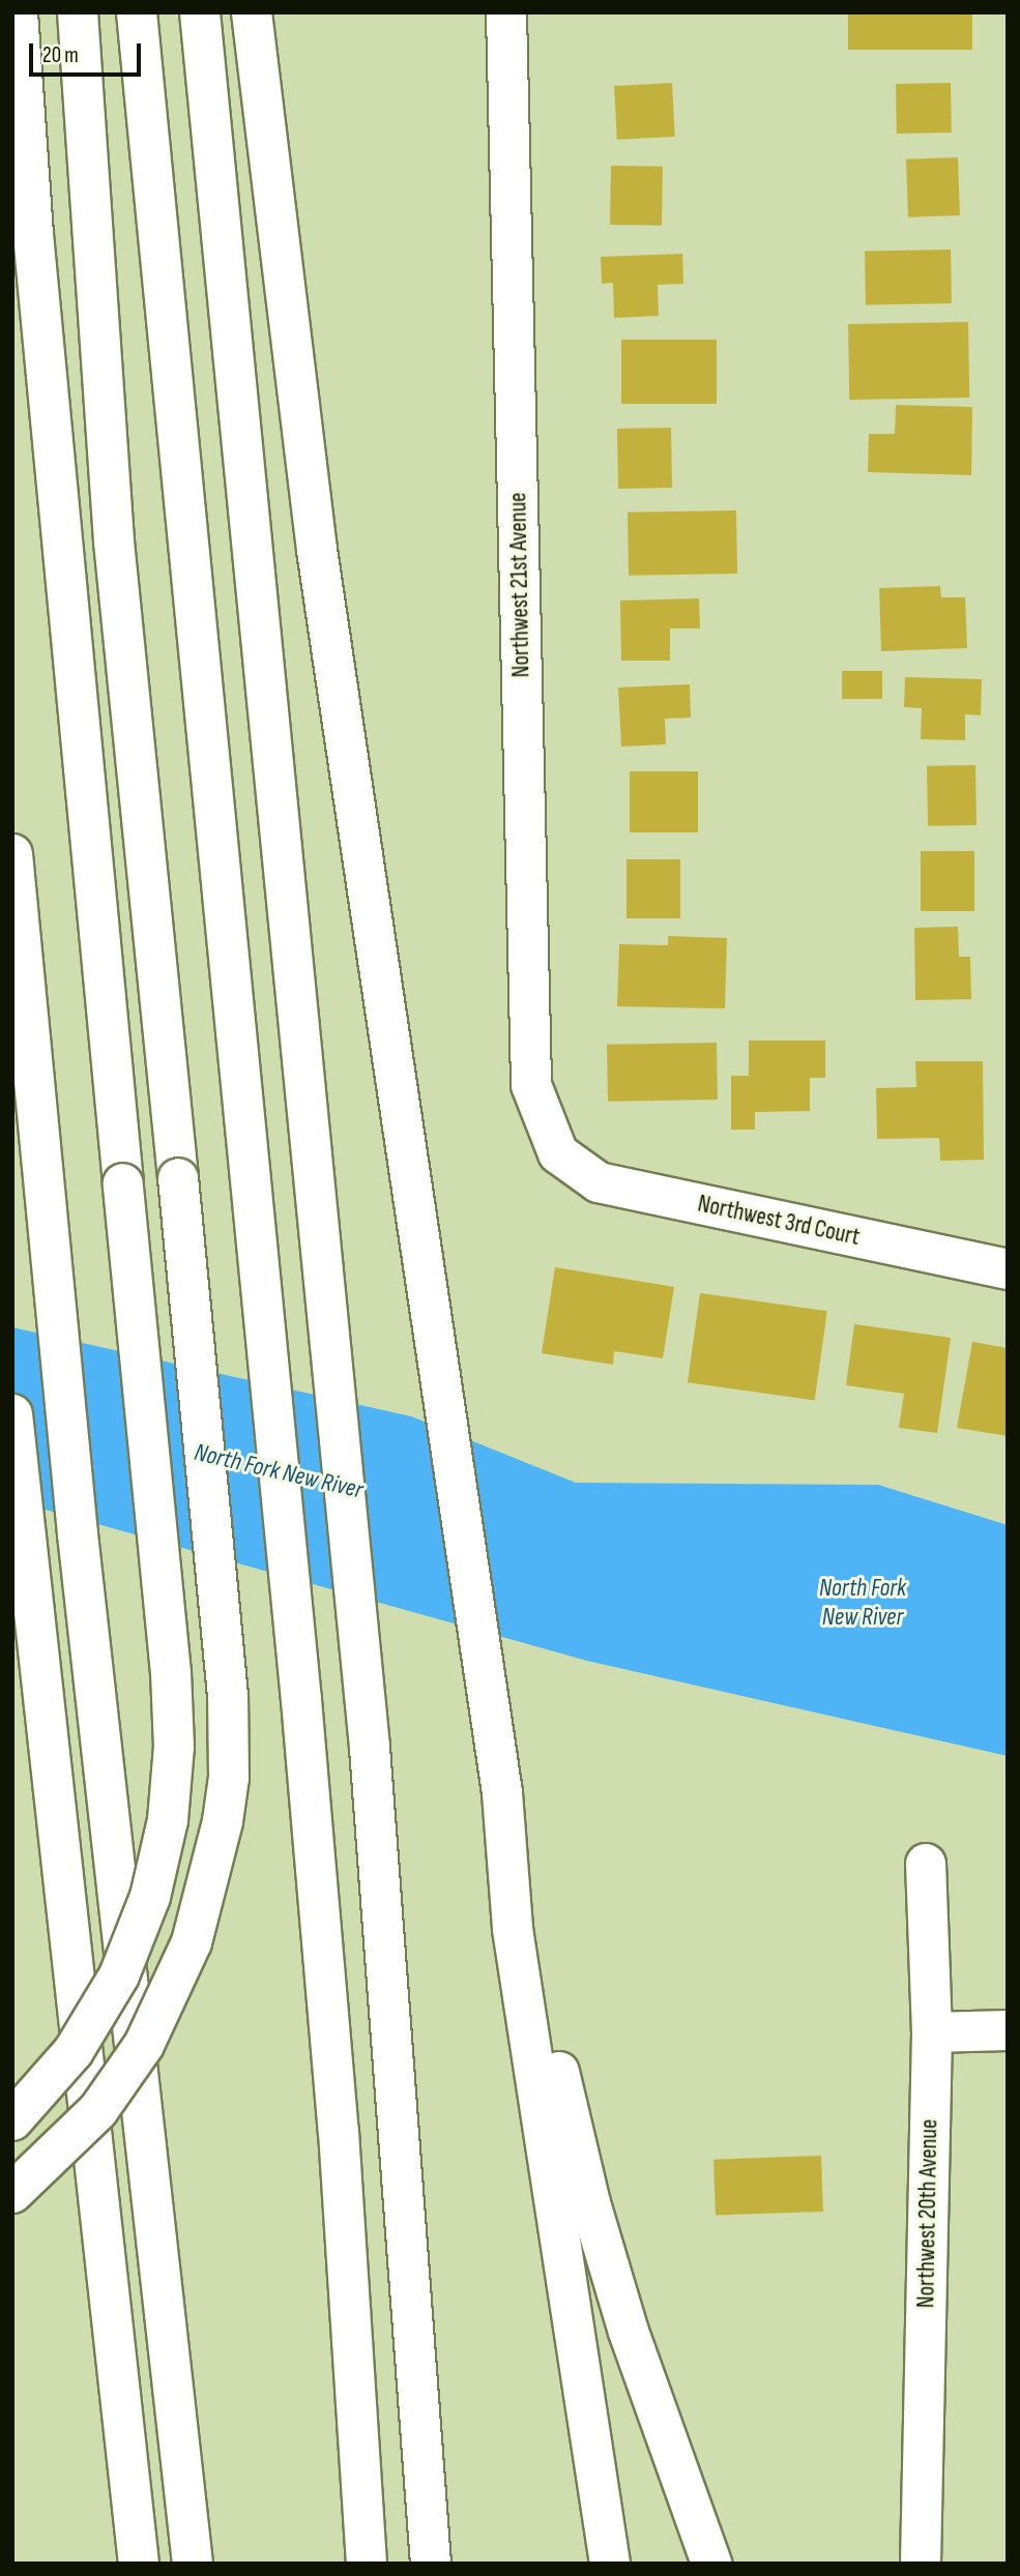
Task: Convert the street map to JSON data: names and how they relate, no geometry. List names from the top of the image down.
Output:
{
  "streets": {
    "main road": ["Northwest 21st Avenue", "Northwest 3rd Court", "Northwest 20th Avenue"]
  },
  "crossings": [
    ["Northwest 21st Avenue", "Northwest 3rd Court"]
  ],
  "water": ["North Fork New River"],
  "scale_bar": "20 m"
}
